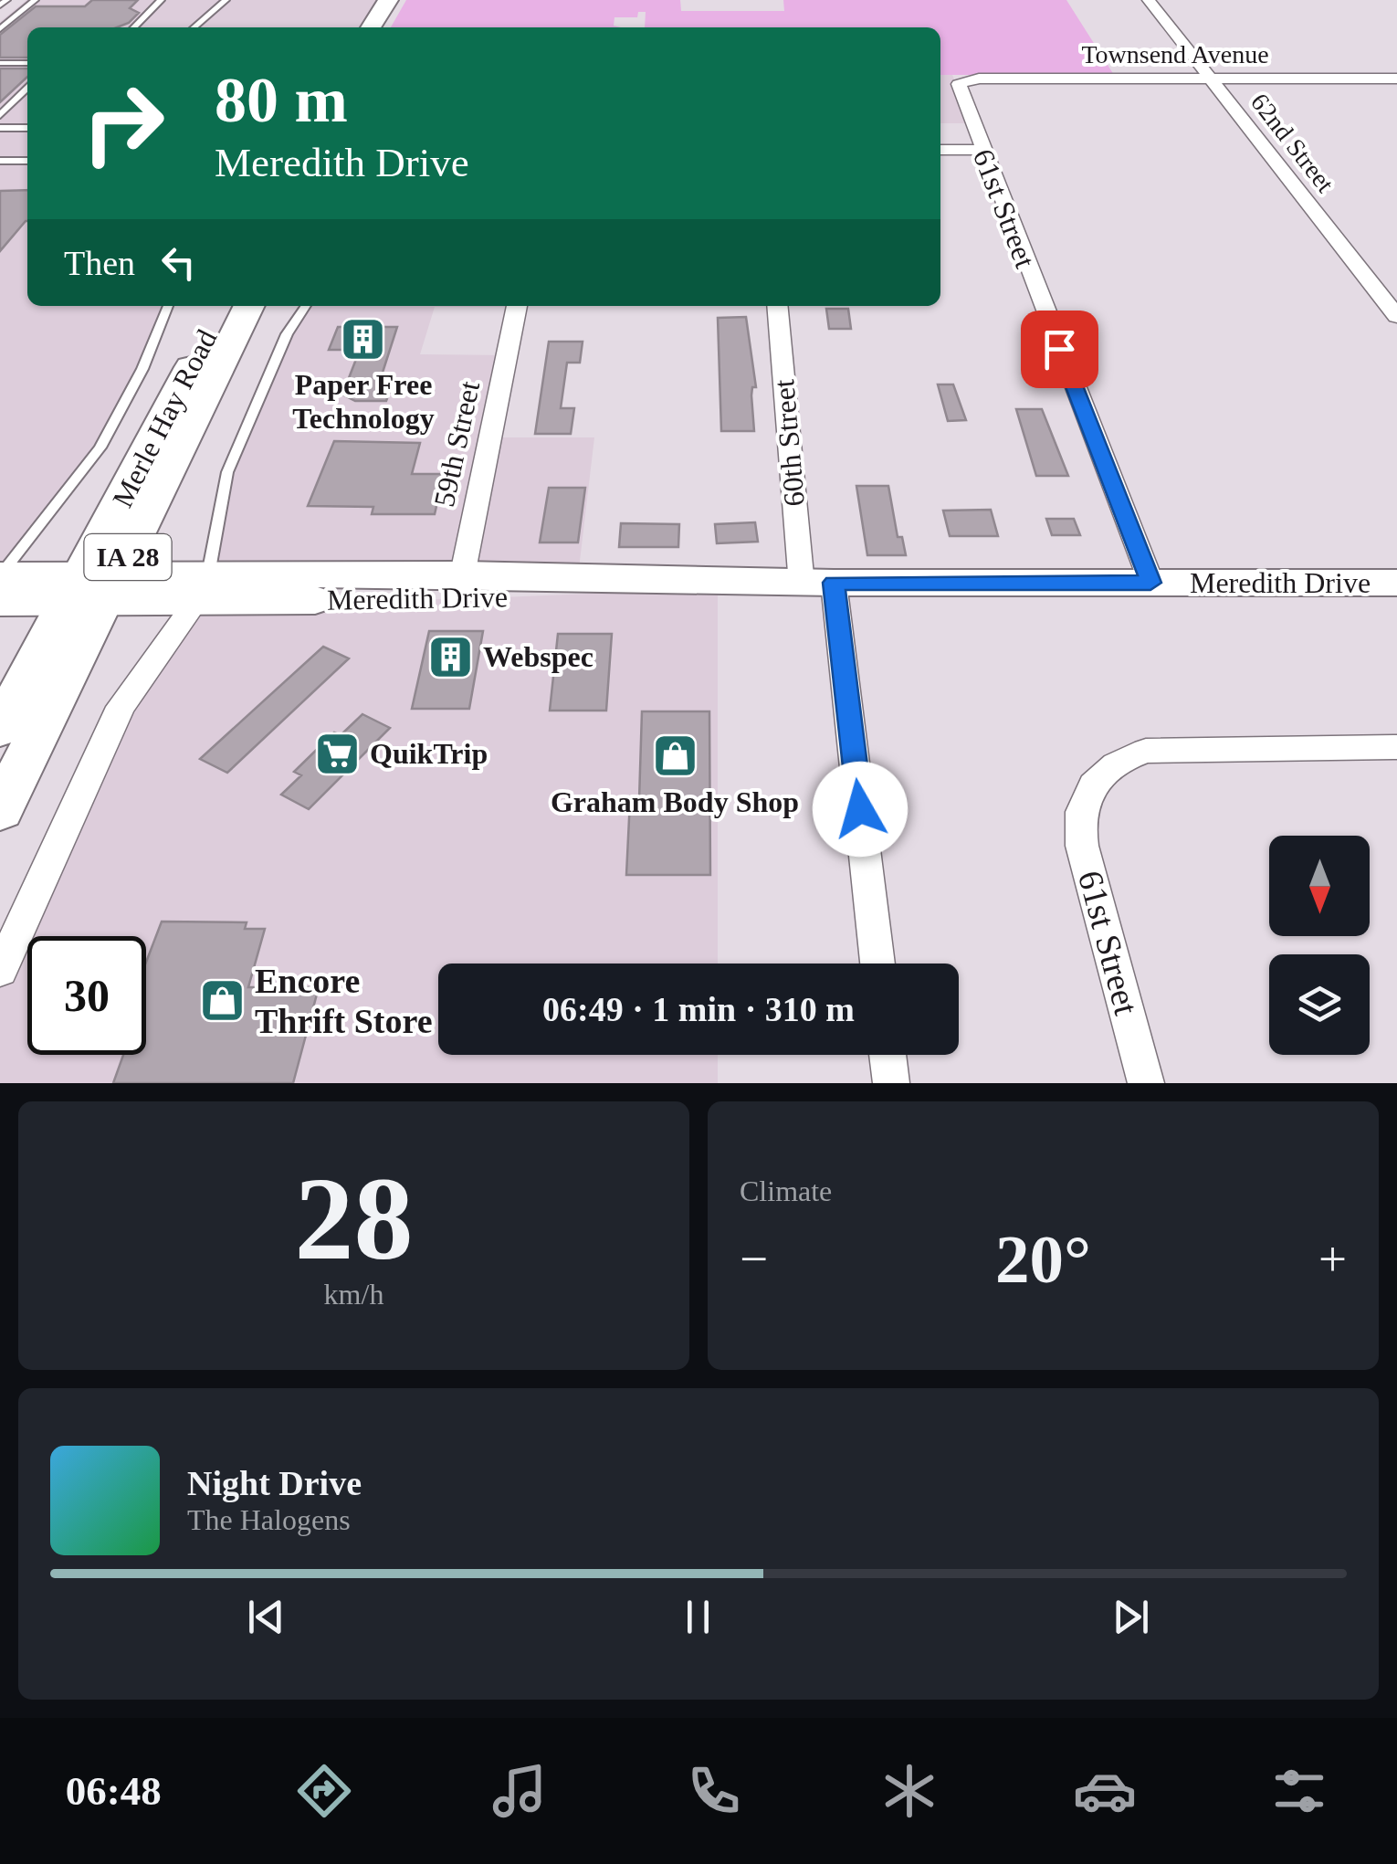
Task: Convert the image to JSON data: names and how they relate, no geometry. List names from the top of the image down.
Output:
{
  "streets": {
    "main road": ["Merle Hay Road", "IA 28", "Meredith Drive"],
    "street": [
      "Townsend Avenue",
      "62nd Street",
      "61st Street",
      "60th Street",
      "59th Street"
    ]
  },
  "crossings": [
    ["Townsend Avenue", "62nd Street"],
    ["Townsend Avenue", "61st Street"],
    ["61st Street", "Meredith Drive"],
    ["Merle Hay Road", "Meredith Drive"],
    ["60th Street", "Meredith Drive"],
    ["59th Street", "Meredith Drive"]
  ],
  "places": {
    "building": ["Paper Free Technology", "Webspec"],
    "supermarket": ["QuikTrip"],
    "shop": ["Graham Body Shop", "Encore Thrift Store"]
  },
  "north": "bottom",
  "page": {
    "turn": ["80 m", "Meredith Drive"],
    "then": "Then",
    "limit": "30",
    "trip": "06:49 · 1 min · 310 m",
    "tile": [
      ["28", "km/h"],
      "Climate"
    ],
    "heat": ["−", "20°", "+"],
    "song": ["Night Drive", "The Halogens"],
    "tabs": "06:48"
  }
}
